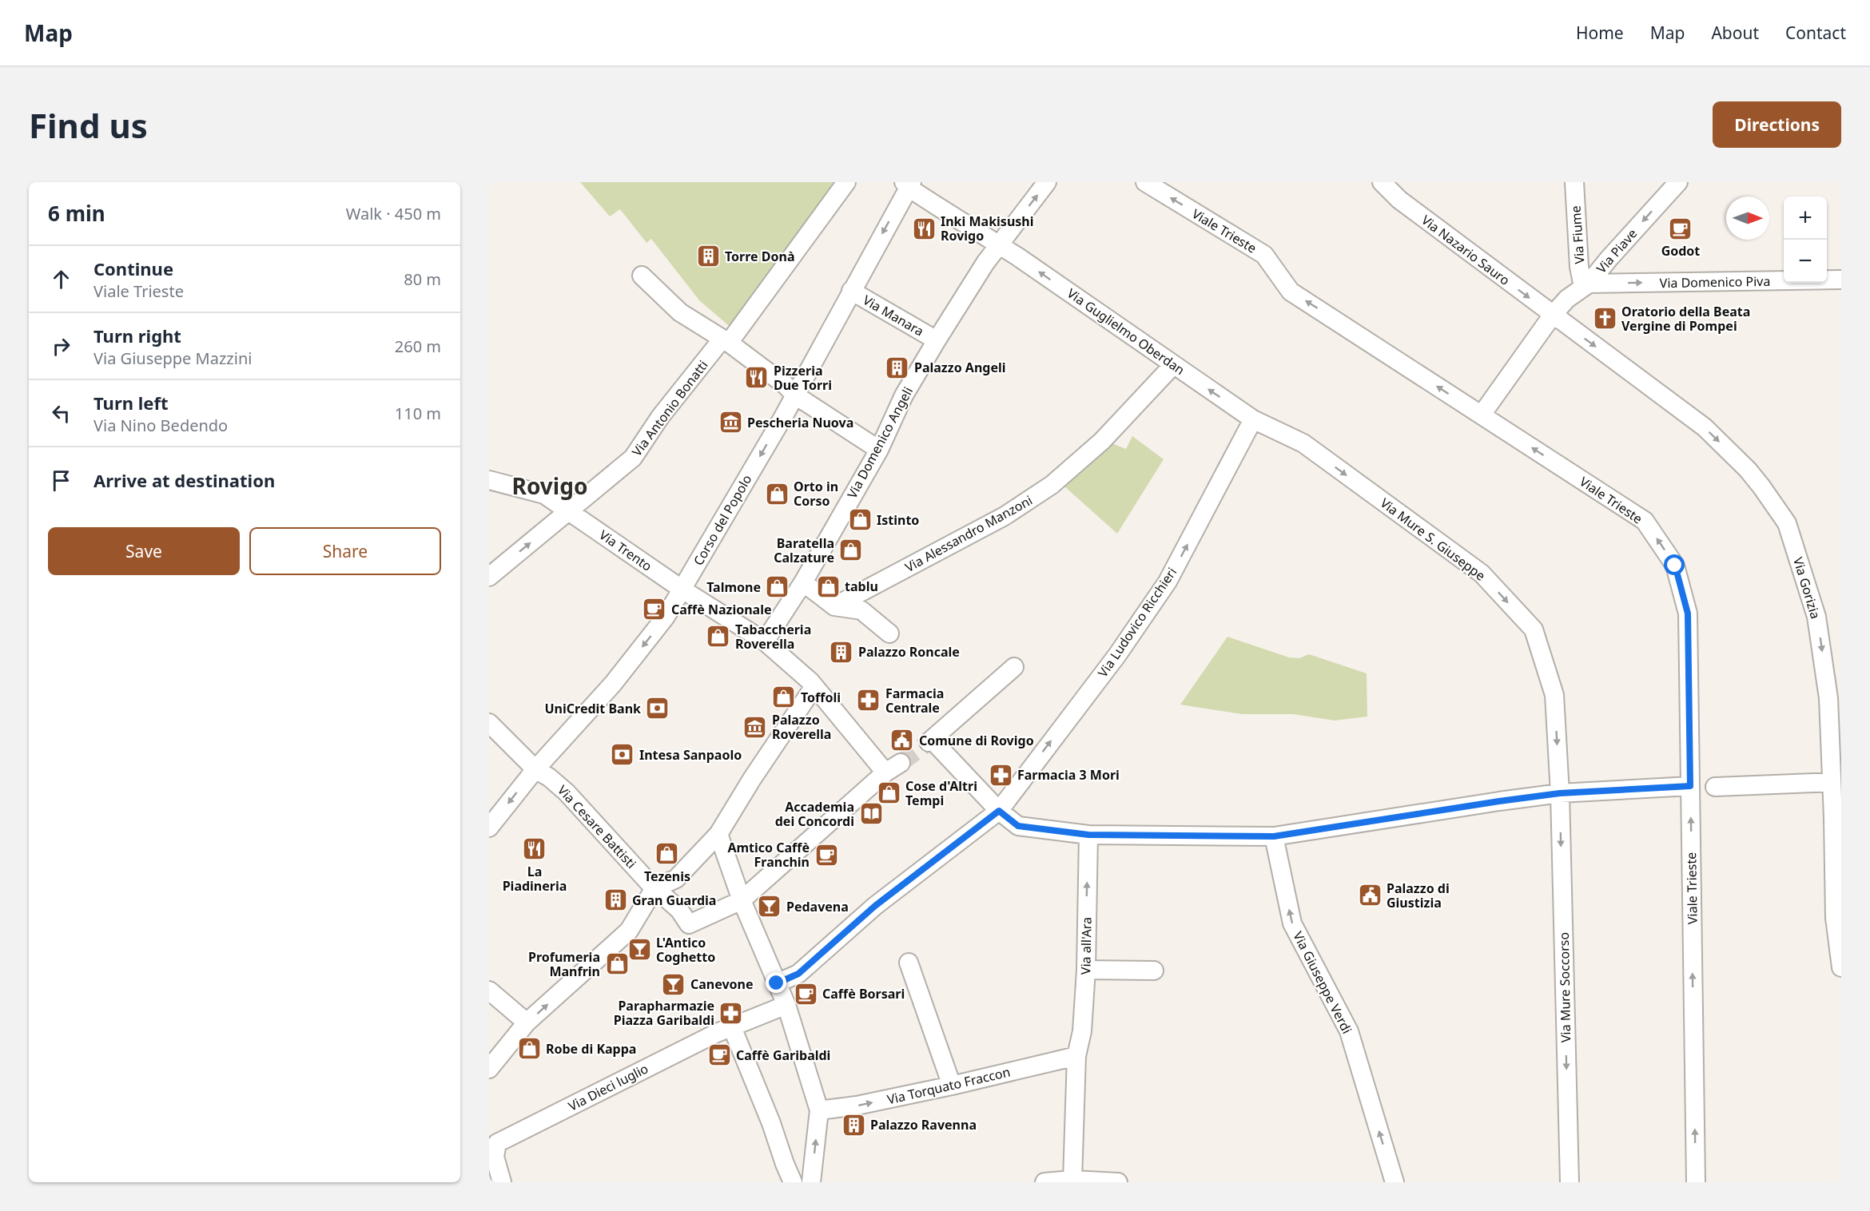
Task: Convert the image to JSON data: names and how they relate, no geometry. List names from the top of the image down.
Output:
{
  "streets": {
    "street": [
      "Viale Trieste",
      "Via Fiume",
      "Via Nazario Sauro",
      "Via Piave",
      "Via Domenico Piva",
      "Via Manara",
      "Via Guglielmo Oberdan",
      "Via Antonio Bonatti",
      "Via Domenico Angeli",
      "Corso del Popolo",
      "Via Alessandro Manzoni",
      "Via Mure S. Giuseppe",
      "Via Trento",
      "Via Gorizia",
      "Via Ludovico Ricchieri",
      "Via Cesare Battisti",
      "Via all'Ara",
      "Via Giuseppe Verdi",
      "Via Mure Soccorso",
      "Via Torquato Fraccon",
      "Via Dieci luglio"
    ]
  },
  "crossings": [
    ["Viale Trieste", "Via Piave"],
    ["Via Fiume", "Via Piave"],
    ["Via Fiume", "Via Domenico Piva"],
    ["Via Nazario Sauro", "Via Piave"],
    ["Via Nazario Sauro", "Via Gorizia"],
    ["Via Piave", "Via Domenico Piva"],
    ["Via Piave", "Via Gorizia"],
    ["Via Manara", "Via Domenico Angeli"],
    ["Via Manara", "Corso del Popolo"],
    ["Via Guglielmo Oberdan", "Via Domenico Angeli"],
    ["Via Guglielmo Oberdan", "Corso del Popolo"],
    ["Via Guglielmo Oberdan", "Via Alessandro Manzoni"],
    ["Via Guglielmo Oberdan", "Via Mure S. Giuseppe"],
    ["Via Guglielmo Oberdan", "Via Ludovico Ricchieri"],
    ["Via Antonio Bonatti", "Via Trento"],
    ["Via Domenico Angeli", "Via Trento"],
    ["Corso del Popolo", "Via Trento"],
    ["Corso del Popolo", "Via Cesare Battisti"],
    ["Via Mure S. Giuseppe", "Via Ludovico Ricchieri"],
    ["Via Mure S. Giuseppe", "Via Mure Soccorso"],
    ["Via all'Ara", "Via Torquato Fraccon"]
  ],
  "one_way": [
    "Viale Trieste",
    "Via Nazario Sauro",
    "Via Piave",
    "Via Domenico Piva",
    "Via Guglielmo Oberdan",
    "Corso del Popolo",
    "Via Mure S. Giuseppe",
    "Via Gorizia",
    "Via Ludovico Ricchieri",
    "Via all'Ara",
    "Via Giuseppe Verdi",
    "Via Mure Soccorso",
    "Via Torquato Fraccon"
  ],
  "districts": ["Rovigo"],
  "places": {
    "restaurant": ["Inki Makisushi Rovigo", "Pizzeria Due Torri", "La Piadineria"],
    "cafe": [
      "Godot",
      "Caffè Nazionale",
      "Amtico Caffè Franchin",
      "Caffè Borsari",
      "Caffè Garibaldi"
    ],
    "building": [
      "Torre Donà",
      "Palazzo Angeli",
      "Palazzo Roncale",
      "Gran Guardia",
      "Palazzo Ravenna"
    ],
    "church": ["Oratorio della Beata Vergine di Pompei"],
    "museum": ["Pescheria Nuova", "Palazzo Roverella"],
    "shop": [
      "Orto in Corso",
      "Istinto",
      "Baratella Calzature",
      "tablu",
      "Talmone",
      "Tabaccheria Roverella",
      "Toffoli",
      "Cose d'Altri Tempi",
      "Tezenis",
      "Profumeria Manfrin",
      "Robe di Kappa"
    ],
    "pharmacy": ["Farmacia Centrale", "Farmacia 3 Mori", "Parapharmazie Piazza Garibaldi"],
    "bank": ["UniCredit Bank", "Intesa Sanpaolo"],
    "public building": ["Comune di Rovigo", "Palazzo di Giustizia"],
    "library": ["Accademia dei Concordi"],
    "bar": ["Pedavena", "L'Antico Coghetto", "Canevone"]
  },
  "north": "right",
  "page": {
    "header": "Map",
    "nav": [
      "Home",
      "Map",
      "About",
      "Contact"
    ],
    "buttons": [
      "Directions",
      ["Save", "Share"]
    ],
    "title": "Find us",
    "heading": ["6 min", "Walk · 450 m"],
    "map_buttons": ["+", "−"],
    "list": [
      ["Continue", "Viale Trieste", "80 m"],
      ["Turn right", "Via Giuseppe Mazzini", "260 m"],
      ["Turn left", "Via Nino Bedendo", "110 m"],
      "Arrive at destination"
    ]
  }
}
